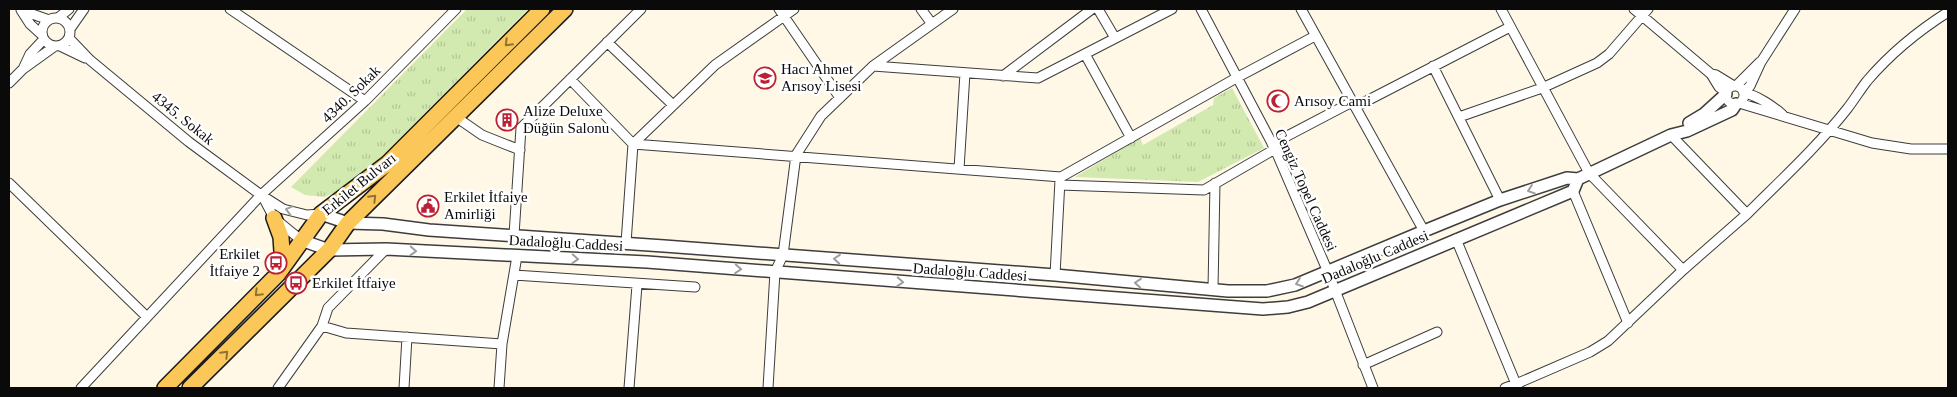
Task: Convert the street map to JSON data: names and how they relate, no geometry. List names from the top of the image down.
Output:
{
  "streets": {
    "main road": ["Erkilet Bulvarı"],
    "street": [
      "4340. Sokak",
      "4345. Sokak",
      "Cengiz Topel Caddesi",
      "Dadaloğlu Caddesi"
    ]
  },
  "crossings": [
    ["4340. Sokak", "4345. Sokak"],
    ["4345. Sokak", "Erkilet Bulvarı"],
    ["4345. Sokak", "Dadaloğlu Caddesi"],
    ["Erkilet Bulvarı", "Dadaloğlu Caddesi"],
    ["Cengiz Topel Caddesi", "Dadaloğlu Caddesi"]
  ],
  "places": {
    "school or university": ["Hacı Ahmet Arısoy Lisesi"],
    "mosque": ["Arısoy Cami"],
    "building": ["Alize Deluxe Düğün Salonu"],
    "public building": ["Erkilet İtfaiye Amirliği"],
    "bus stop": ["Erkilet İtfaiye 2", "Erkilet İtfaiye"]
  }
}
